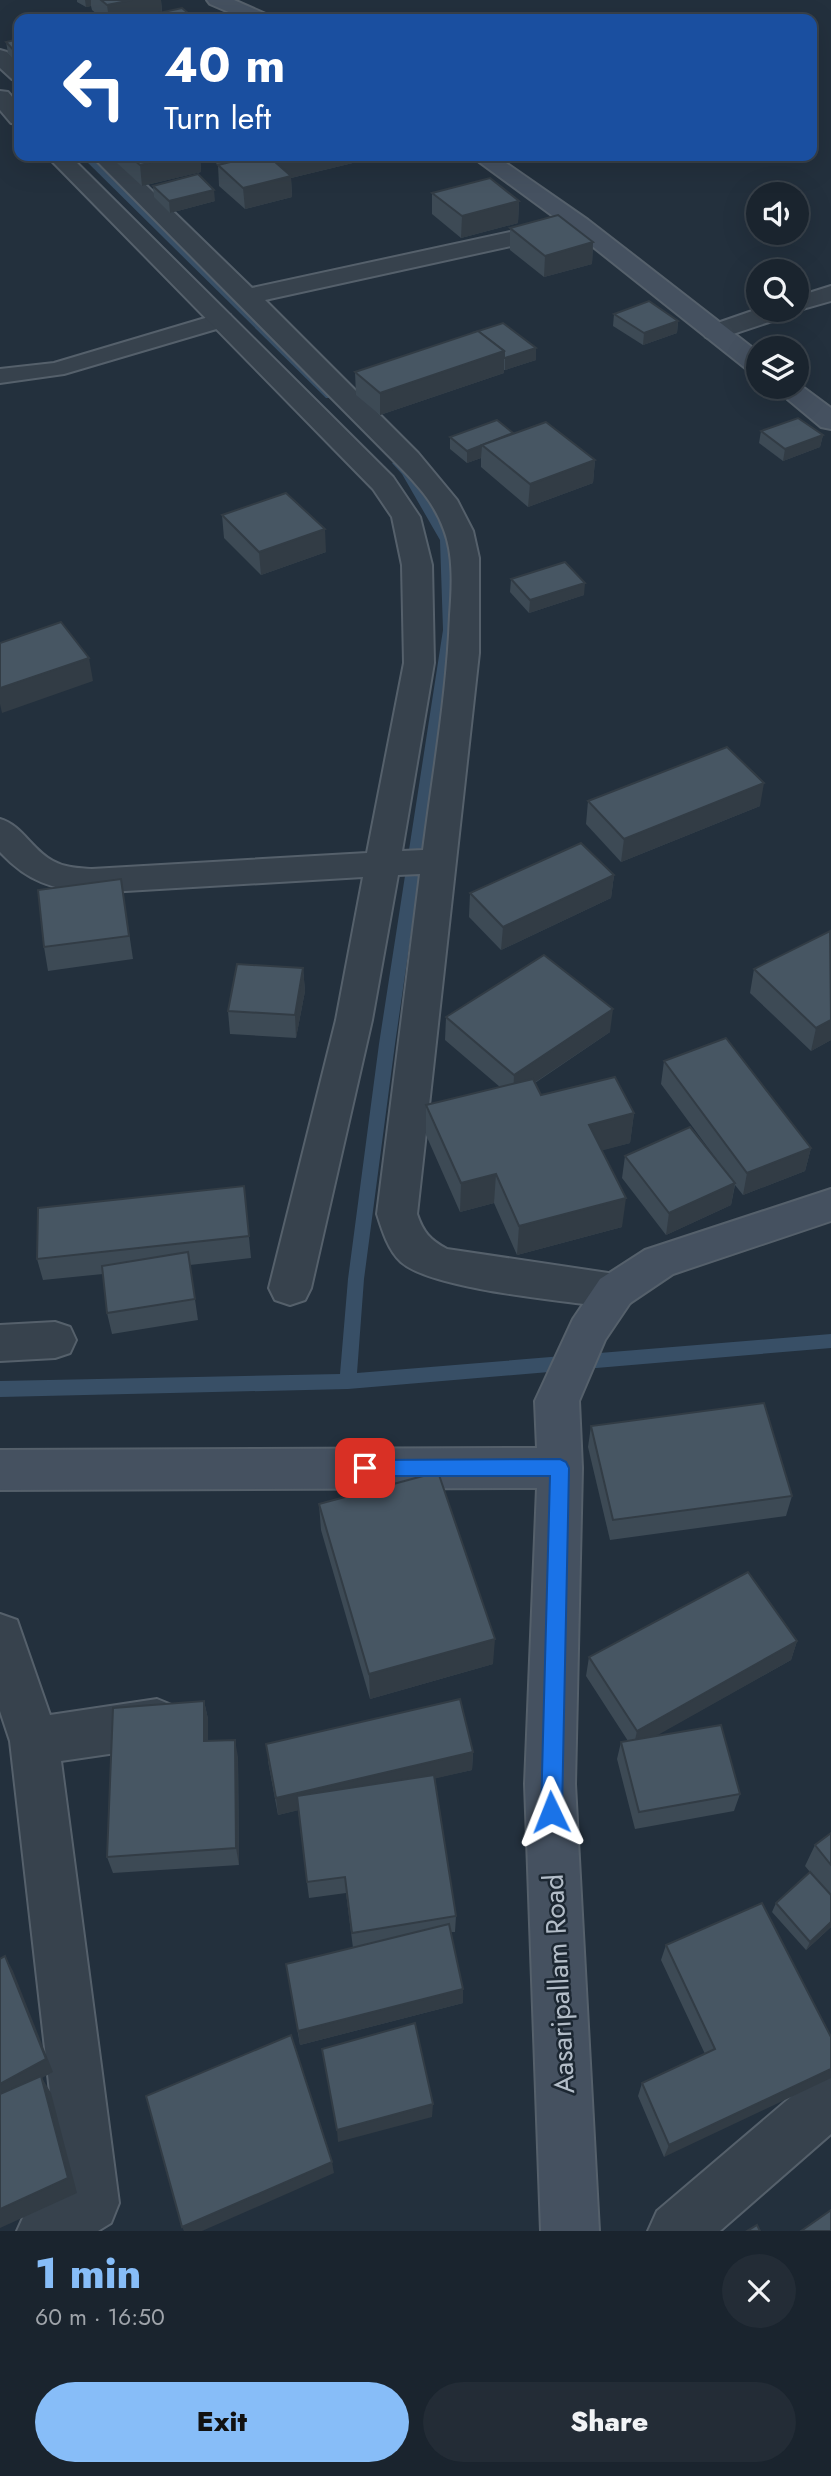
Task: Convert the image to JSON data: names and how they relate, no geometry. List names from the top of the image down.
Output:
{
  "streets": {
    "street": ["Aasaripallam Road"]
  },
  "page": {
    "turn": ["40 m", "Turn left"],
    "heading": ["1 min", "60 m · 16:50"],
    "buttons": ["Exit", "Share"]
  }
}
